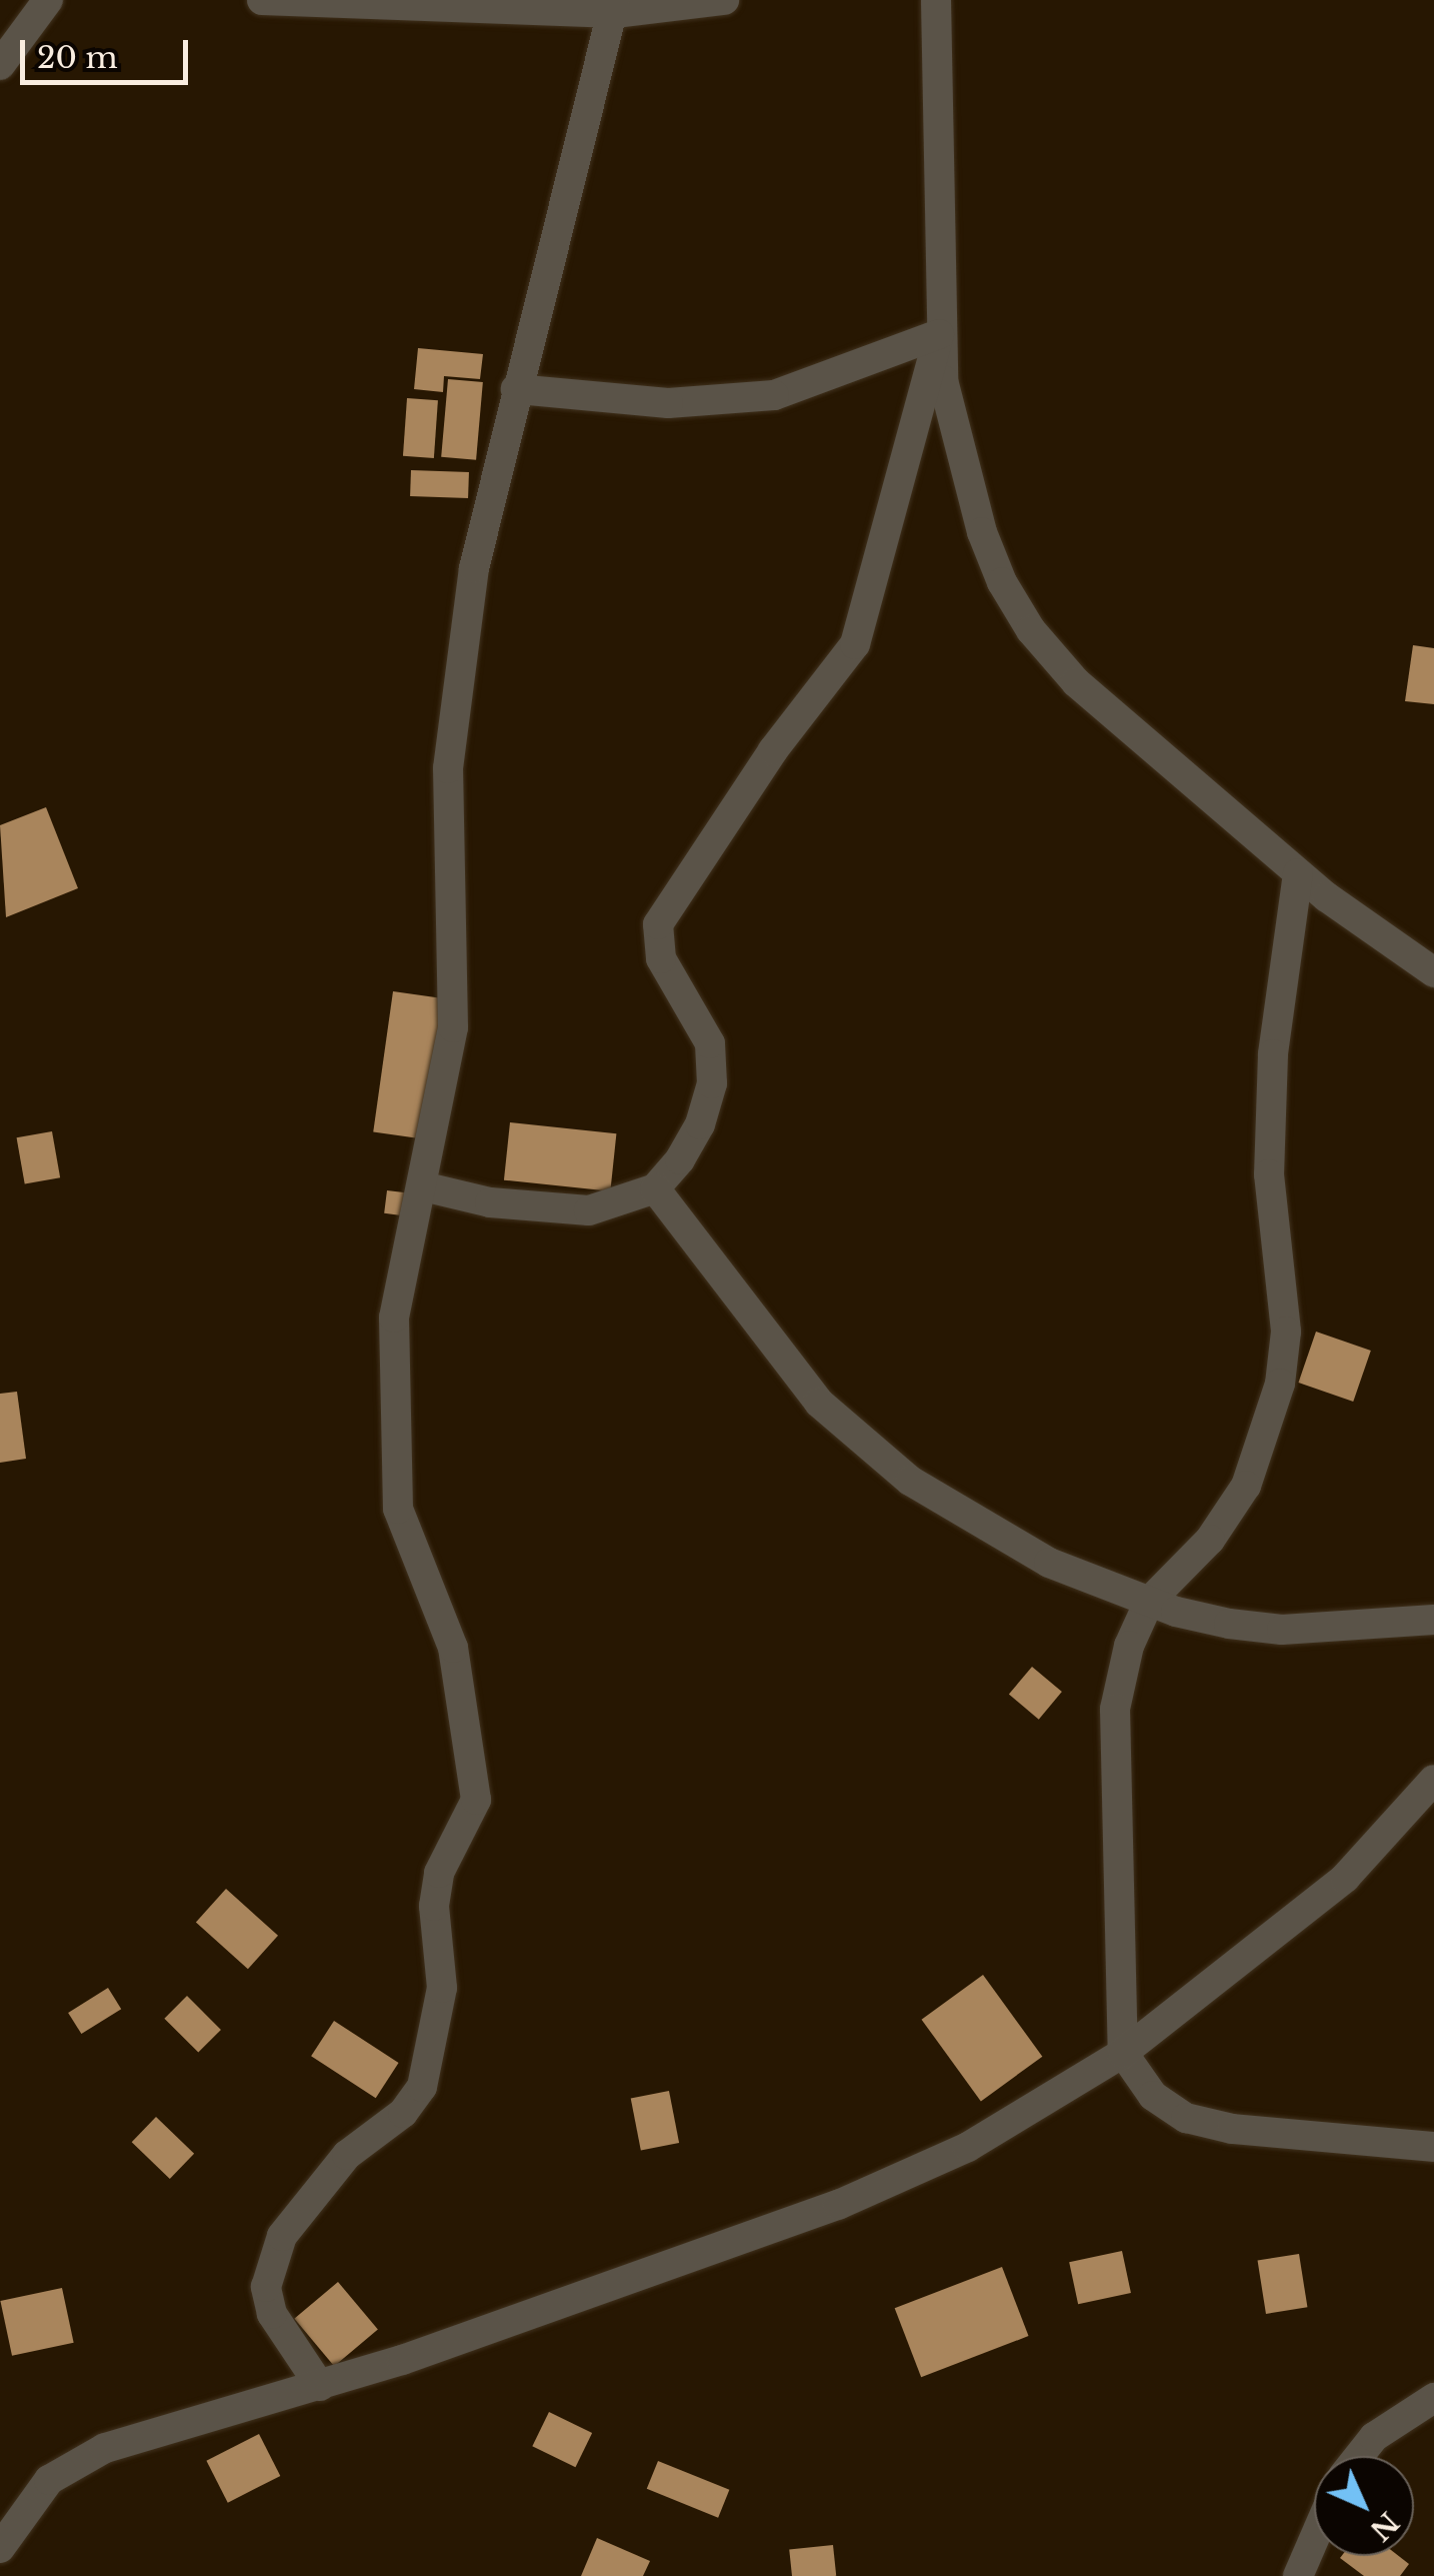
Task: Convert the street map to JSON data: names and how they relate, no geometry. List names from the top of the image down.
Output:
{
  "scale_bar": "20 m",
  "north": "bottom right"
}
